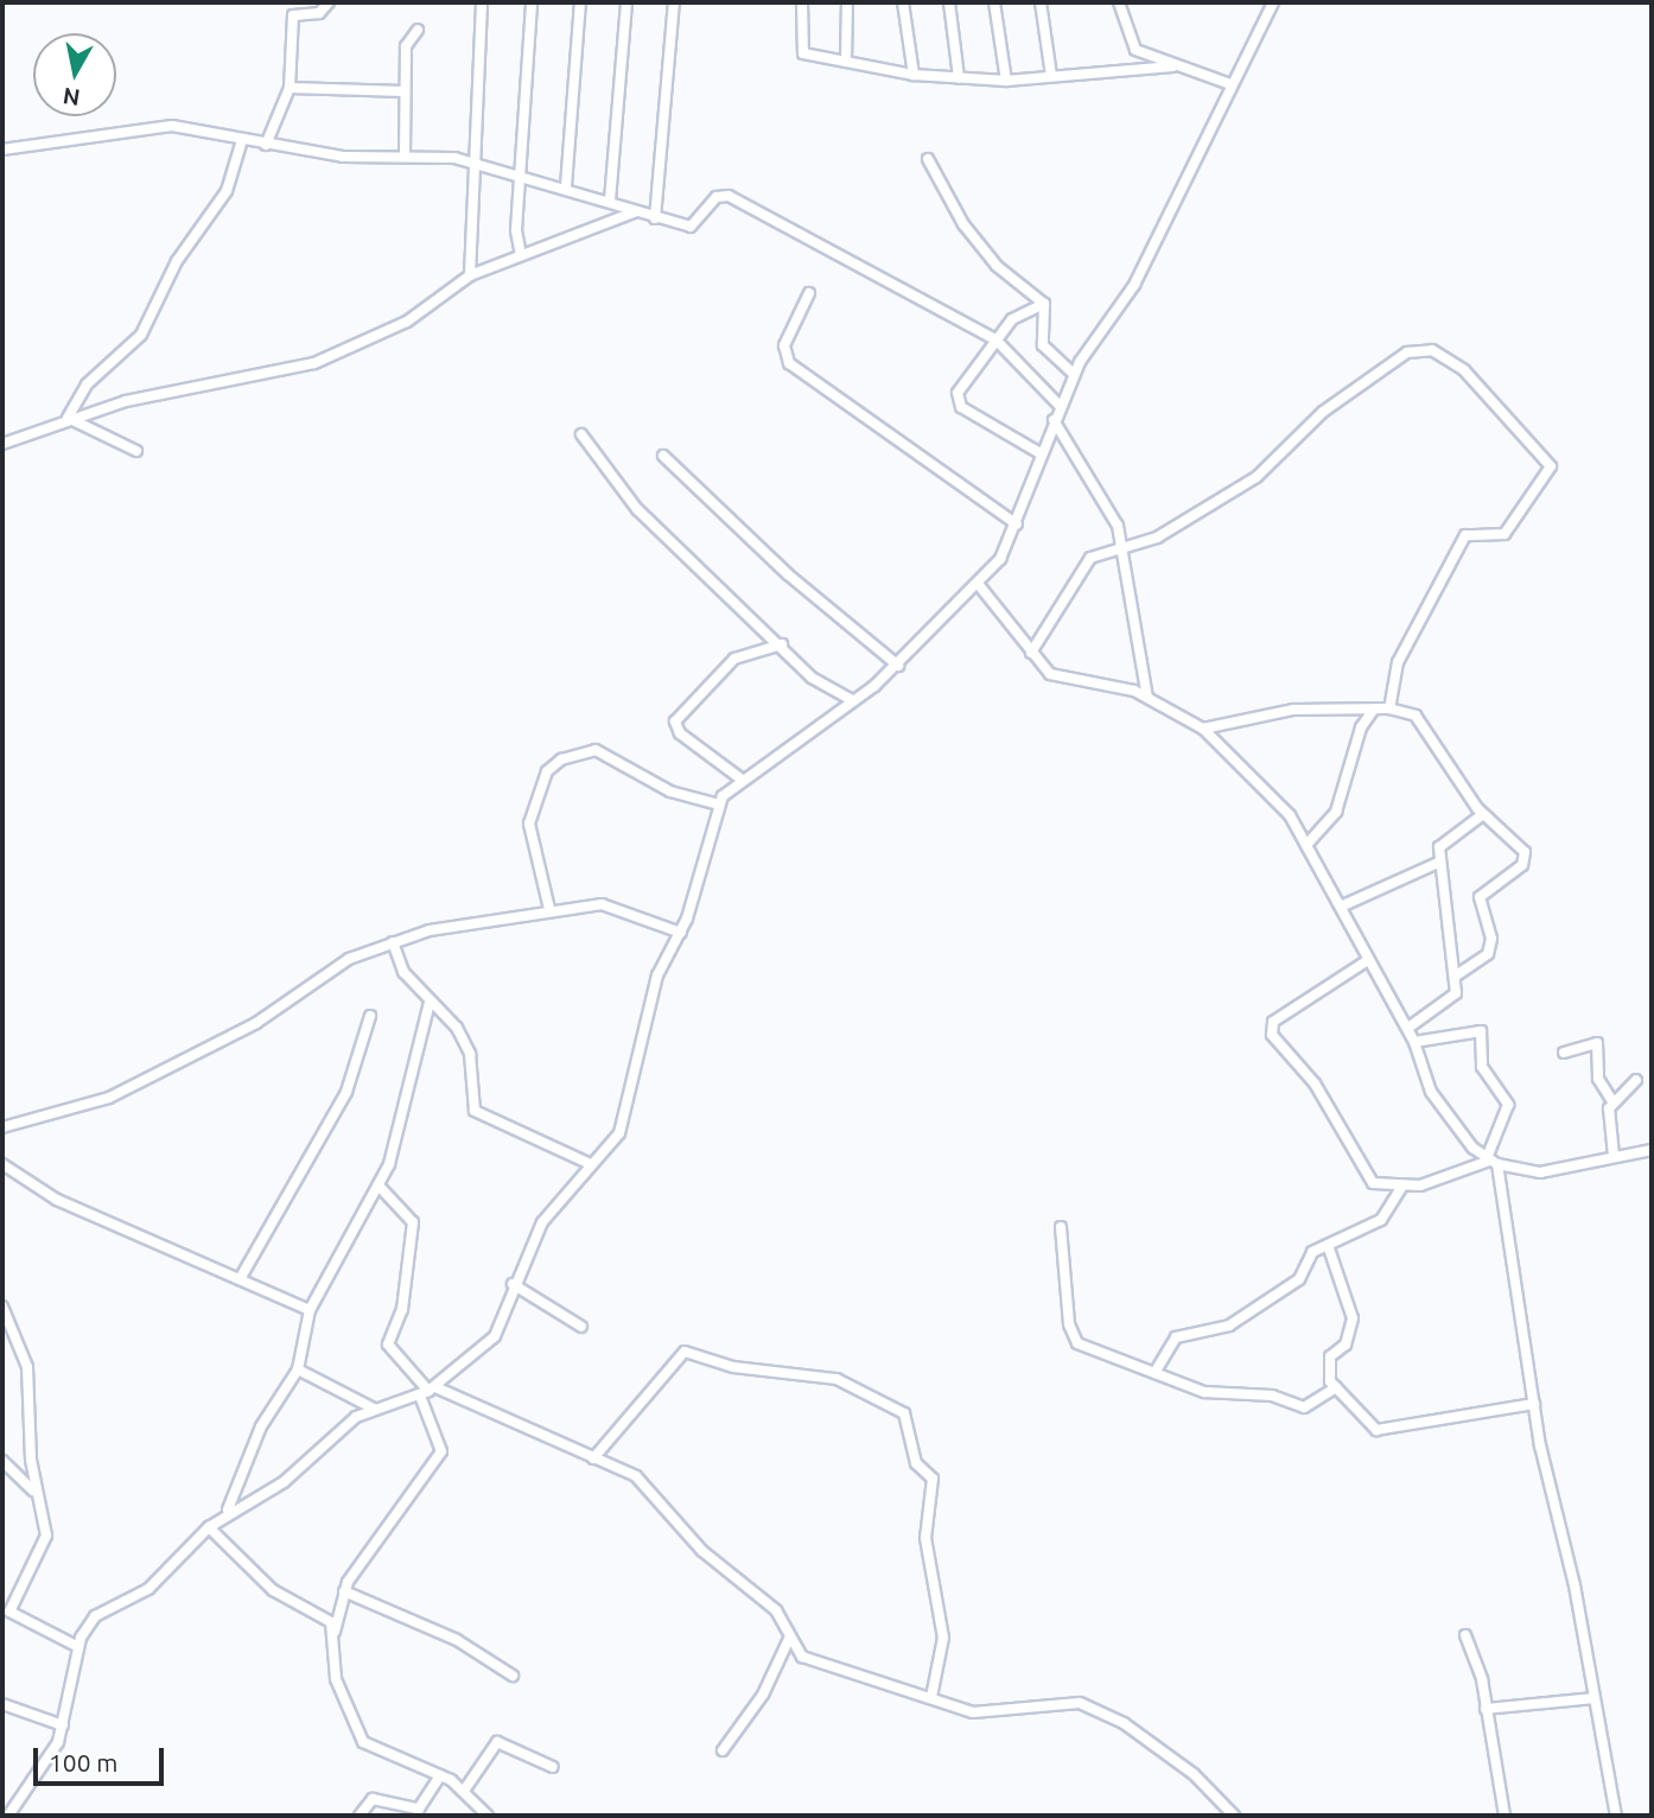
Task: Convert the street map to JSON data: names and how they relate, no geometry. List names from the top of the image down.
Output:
{
  "scale_bar": "100 m",
  "north": "bottom"
}
